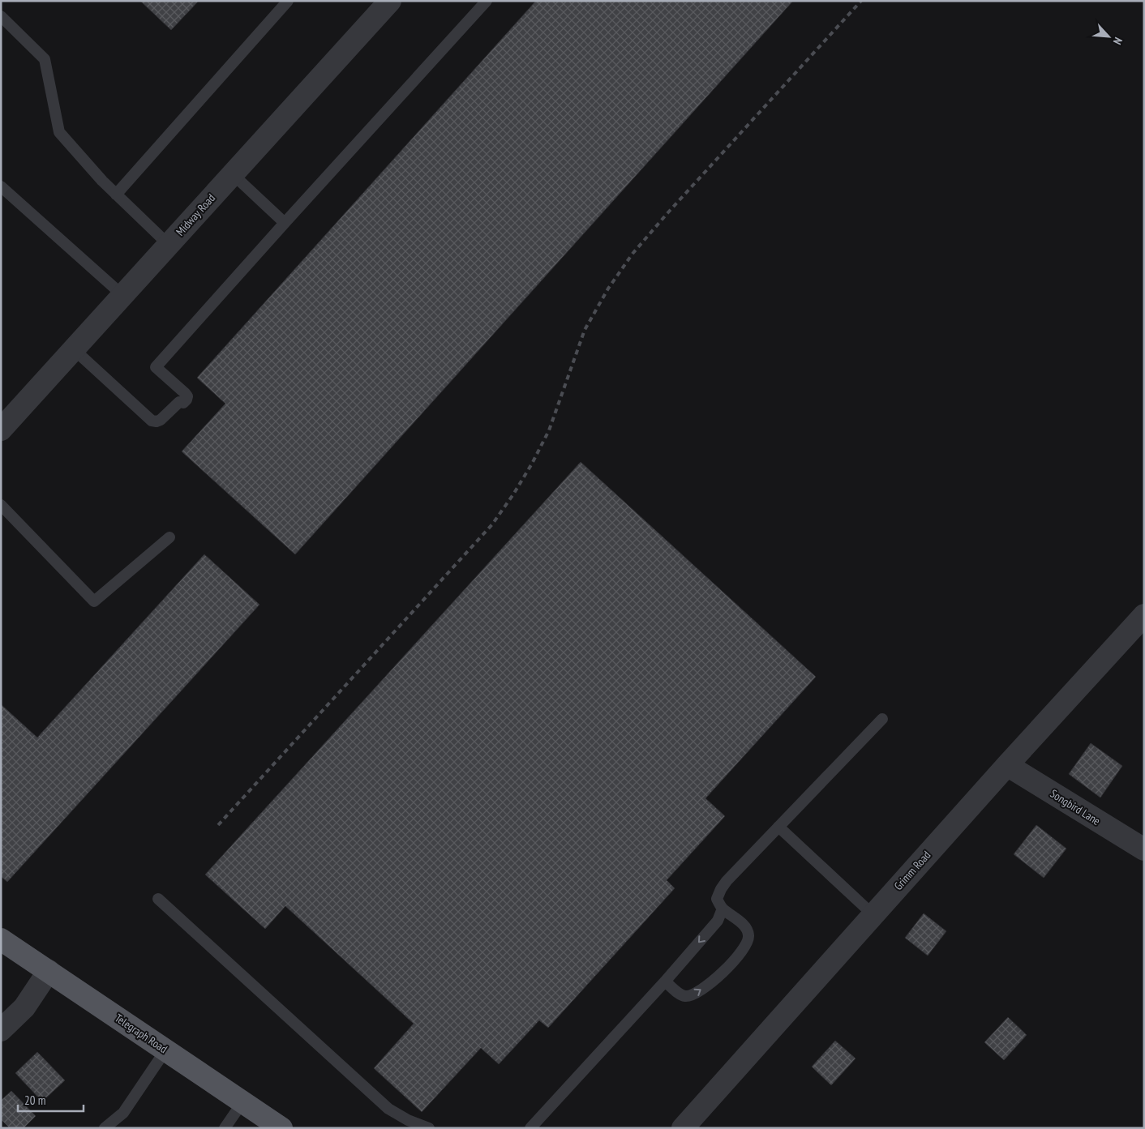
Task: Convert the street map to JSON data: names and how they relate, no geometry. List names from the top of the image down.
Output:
{
  "streets": {
    "main road": ["Telegraph Road"],
    "street": ["Midway Road", "Songbird Lane", "Grimm Road"]
  },
  "crossings": [
    ["Songbird Lane", "Grimm Road"]
  ],
  "scale_bar": "20 m",
  "north": "bottom right"
}
